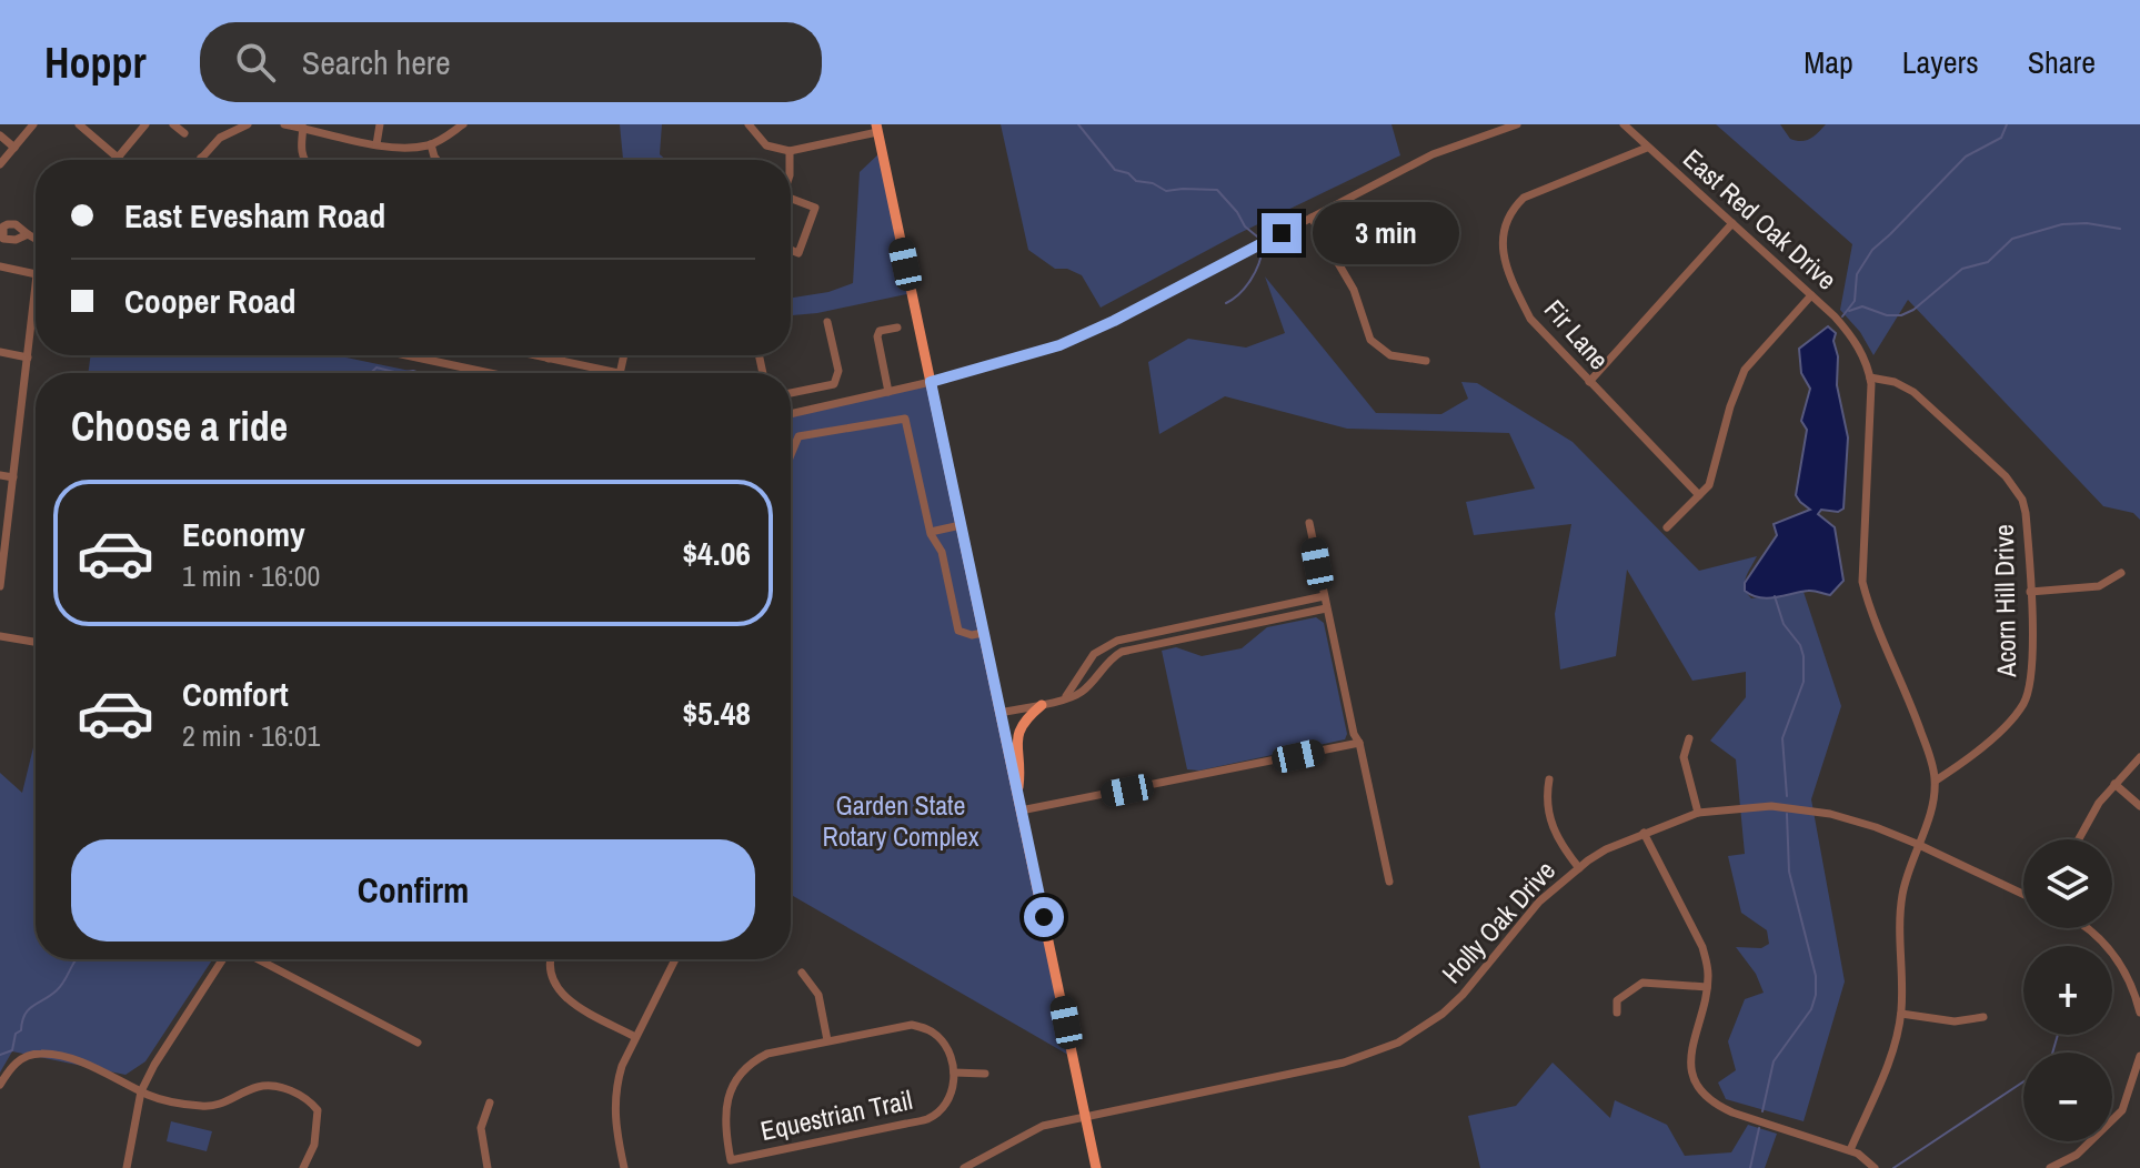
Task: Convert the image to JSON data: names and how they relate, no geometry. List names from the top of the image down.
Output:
{
  "streets": {
    "street": [
      "East Red Oak Drive",
      "Fir Lane",
      "Acorn Hill Drive",
      "Holly Oak Drive",
      "Equestrian Trail"
    ]
  },
  "crossings": [
    ["East Red Oak Drive", "Fir Lane"],
    ["East Red Oak Drive", "Acorn Hill Drive"]
  ],
  "parks": ["Garden State Rotary Complex"],
  "page": {
    "header": "Hoppr",
    "search": "Search here",
    "nav": ["Map", "Layers", "Share"],
    "banner": ["East Evesham Road", "Cooper Road"],
    "bubble": "3 min",
    "heading": "Choose a ride",
    "list": [
      {
        "name": "Economy",
        "note": "1 min · 16:00",
        "value": "$4.06"
      },
      {
        "name": "Comfort",
        "note": "2 min · 16:01",
        "value": "$5.48"
      }
    ],
    "buttons": "Confirm",
    "map_buttons": ["+", "−"]
  }
}
